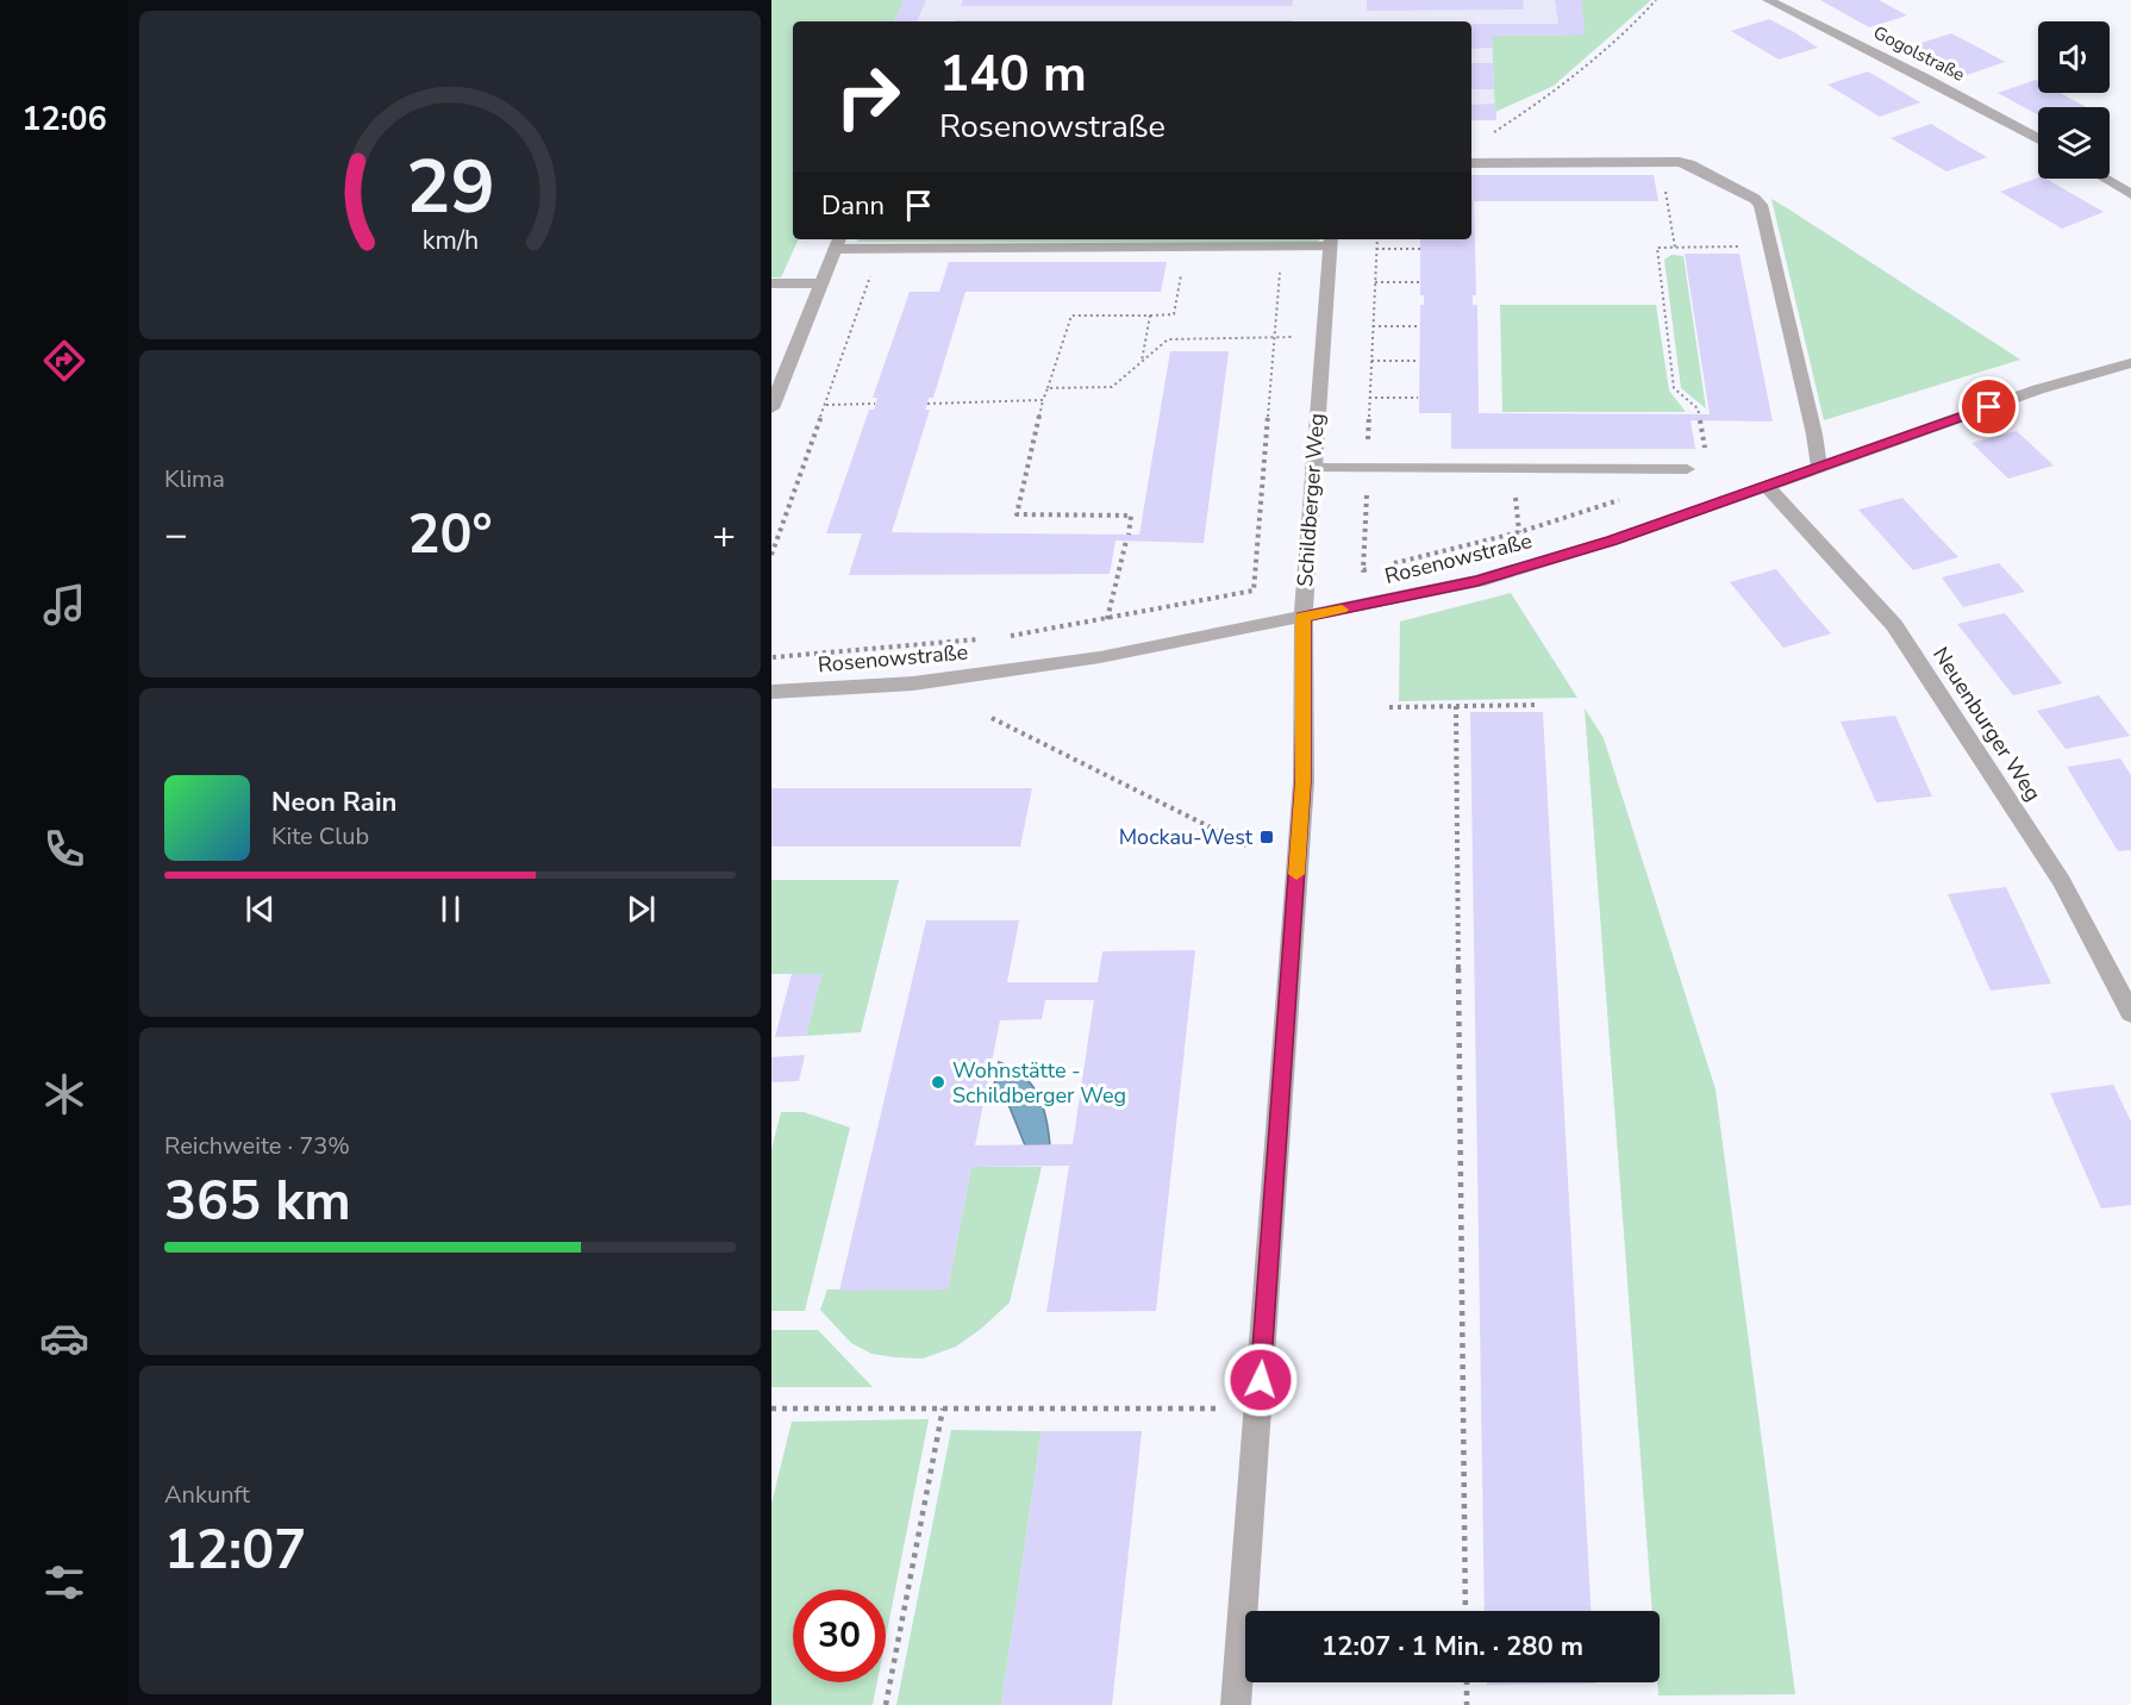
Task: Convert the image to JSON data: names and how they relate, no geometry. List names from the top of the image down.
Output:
{
  "streets": {
    "street": [
      "Gogolstraße",
      "Schildberger Weg",
      "Rosenowstraße",
      "Neuenburger Weg"
    ]
  },
  "crossings": [
    ["Schildberger Weg", "Rosenowstraße"],
    ["Rosenowstraße", "Neuenburger Weg"]
  ],
  "places": {
    "transit": ["Mockau-West"],
    "other": ["Wohnstätte - Schildberger Weg"]
  },
  "page": {
    "tabs": "12:06",
    "turn": ["140 m", "Rosenowstraße"],
    "then": "Dann",
    "tile": [
      "Klima",
      ["Reichweite · 73%", "365 km"],
      ["Ankunft", "12:07"]
    ],
    "heat": ["−", "20°", "+"],
    "song": ["Neon Rain", "Kite Club"],
    "limit": "30",
    "trip": "12:07 · 1 Min. · 280 m",
    "gauge": ["29", "km/h"]
  }
}
